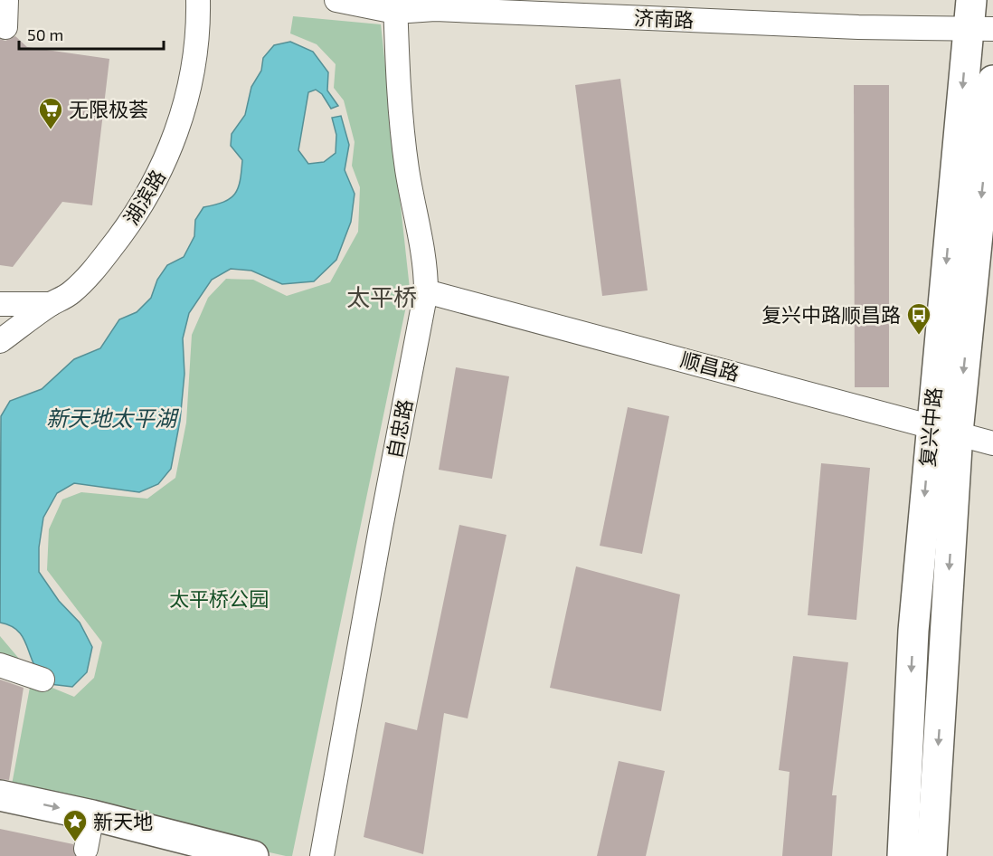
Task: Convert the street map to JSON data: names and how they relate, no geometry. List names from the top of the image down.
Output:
{
  "streets": {
    "main road": ["复兴中路"],
    "street": [
      "济南路",
      "湖滨路",
      "顺昌路",
      "自忠路"
    ]
  },
  "crossings": [
    ["济南路", "复兴中路"],
    ["济南路", "自忠路"],
    ["顺昌路", "复兴中路"],
    ["顺昌路", "自忠路"]
  ],
  "one_way": ["复兴中路"],
  "districts": ["太平桥"],
  "water": ["新天地太平湖"],
  "parks": ["太平桥公园"],
  "places": {
    "supermarket": ["无限极荟"],
    "bus stop": ["复兴中路顺昌路"],
    "place": ["新天地"]
  },
  "scale_bar": "50 m"
}
